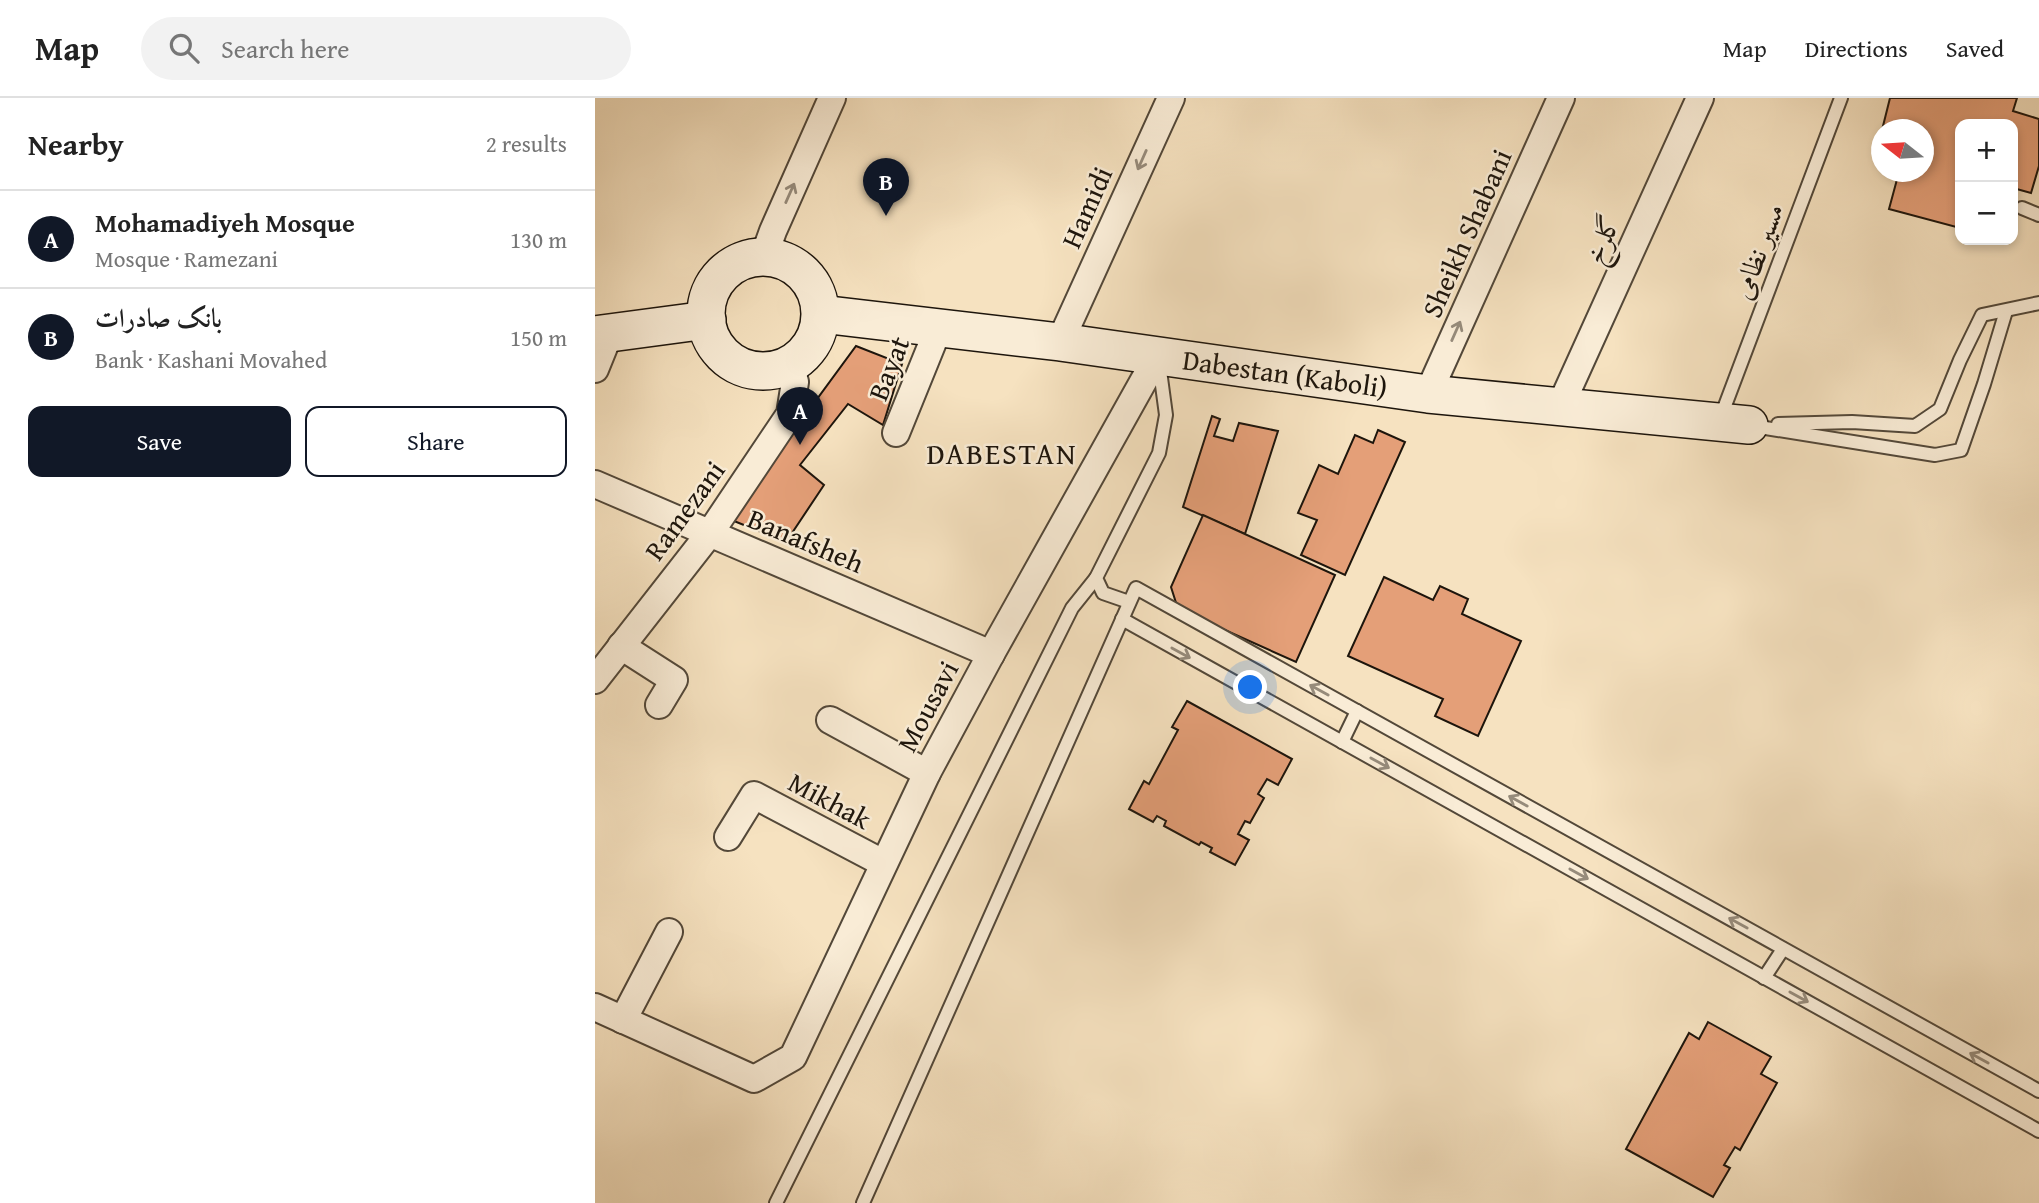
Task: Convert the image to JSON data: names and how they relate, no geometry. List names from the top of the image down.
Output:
{
  "streets": {
    "main road": ["Dabestan (Kaboli)"],
    "street": [
      "Hamidi",
      "Sheikh Shabani",
      "گلرخ",
      "Bayat",
      "Ramezani",
      "Banafsheh",
      "Mousavi",
      "Mikhak"
    ],
    "lane": ["مسیر نظامی"]
  },
  "crossings": [
    ["Hamidi", "Dabestan (Kaboli)"],
    ["Sheikh Shabani", "Dabestan (Kaboli)"],
    ["گلرخ", "Dabestan (Kaboli)"],
    ["مسیر نظامی", "Dabestan (Kaboli)"],
    ["Bayat", "Dabestan (Kaboli)"],
    ["Dabestan (Kaboli)", "Ramezani"],
    ["Dabestan (Kaboli)", "Mousavi"],
    ["Ramezani", "Banafsheh"],
    ["Banafsheh", "Mousavi"],
    ["Mousavi", "Mikhak"]
  ],
  "one_way": ["Hamidi", "Sheikh Shabani"],
  "districts": ["DABESTAN"],
  "north": "left",
  "page": {
    "header": "Map",
    "search": "Search here",
    "nav": ["Map", "Directions", "Saved"],
    "heading": ["Nearby", "2 results"],
    "map_buttons": ["+", "−"],
    "pins": ["B", "A"],
    "list": [
      {
        "mark": "A",
        "name": "Mohamadiyeh Mosque",
        "note": "Mosque · Ramezani",
        "value": "130 m"
      },
      {
        "mark": "B",
        "name": "بانک صادرات",
        "note": "Bank · Kashani Movahed",
        "value": "150 m"
      }
    ],
    "buttons": ["Save", "Share"]
  }
}
